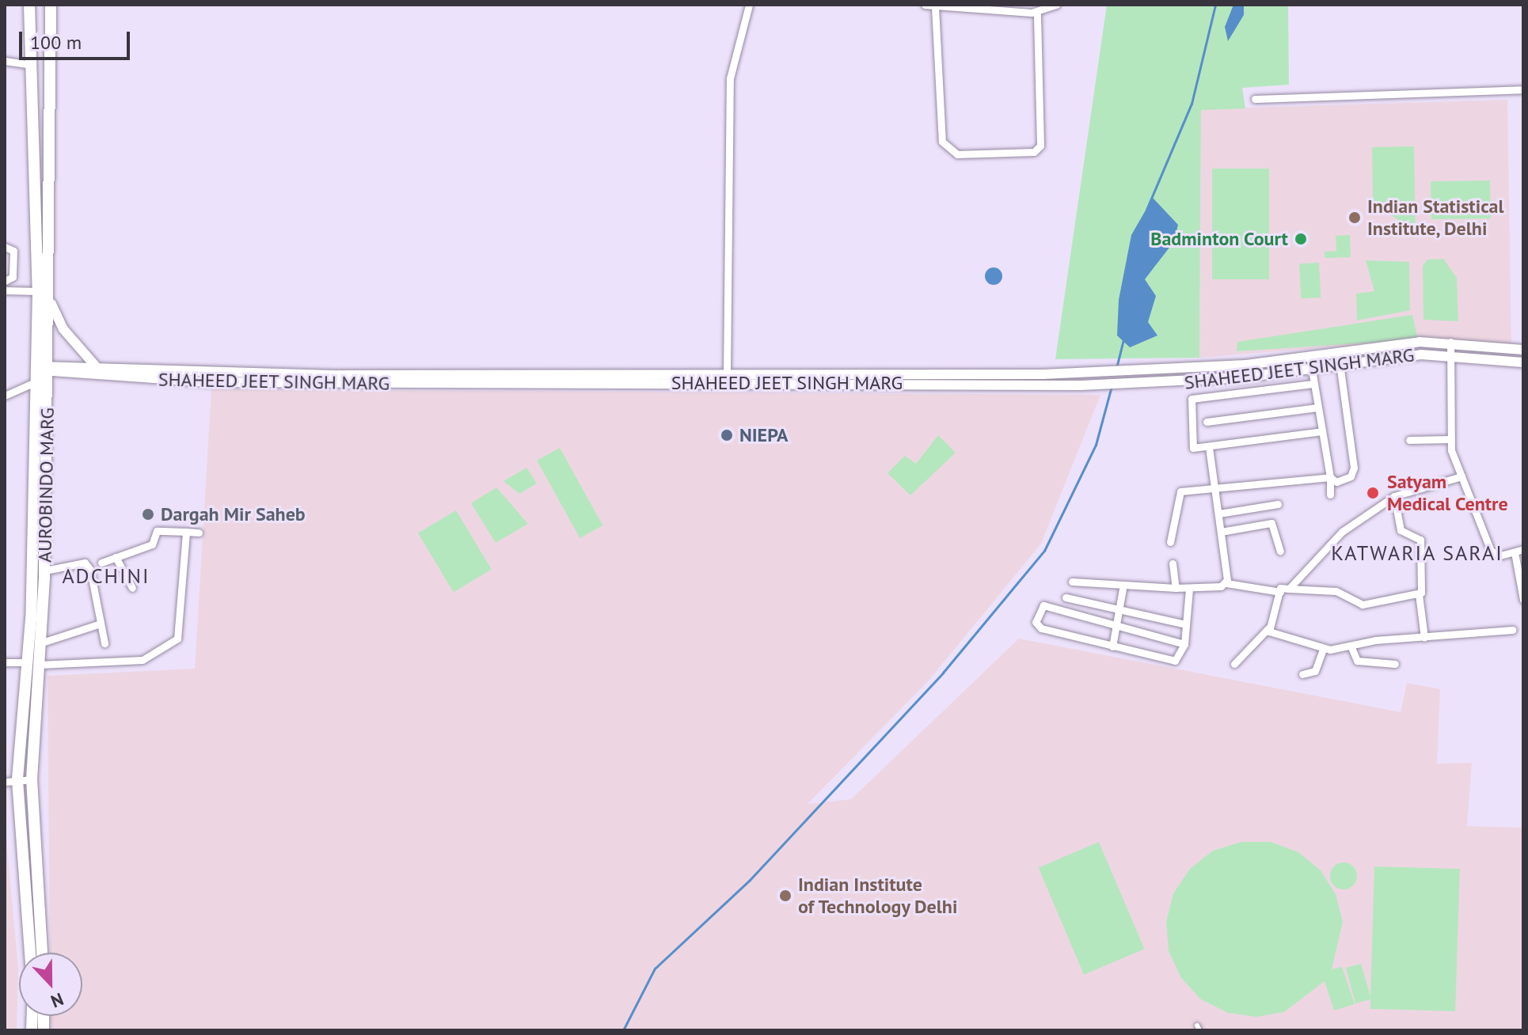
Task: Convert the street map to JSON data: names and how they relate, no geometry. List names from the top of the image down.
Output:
{
  "streets": {
    "highway": ["AUROBINDO MARG"],
    "main road": ["SHAHEED JEET SINGH MARG"]
  },
  "crossings": [
    ["SHAHEED JEET SINGH MARG", "AUROBINDO MARG"]
  ],
  "districts": ["KATWARIA SARAI", "ADCHINI"],
  "places": [
    "Indian Statistical Institute, Delhi",
    "Badminton Court",
    "NIEPA",
    "Satyam Medical Centre",
    "Dargah Mir Saheb",
    "Indian Institute of Technology Delhi"
  ],
  "scale_bar": "100 m",
  "north": "bottom"
}
